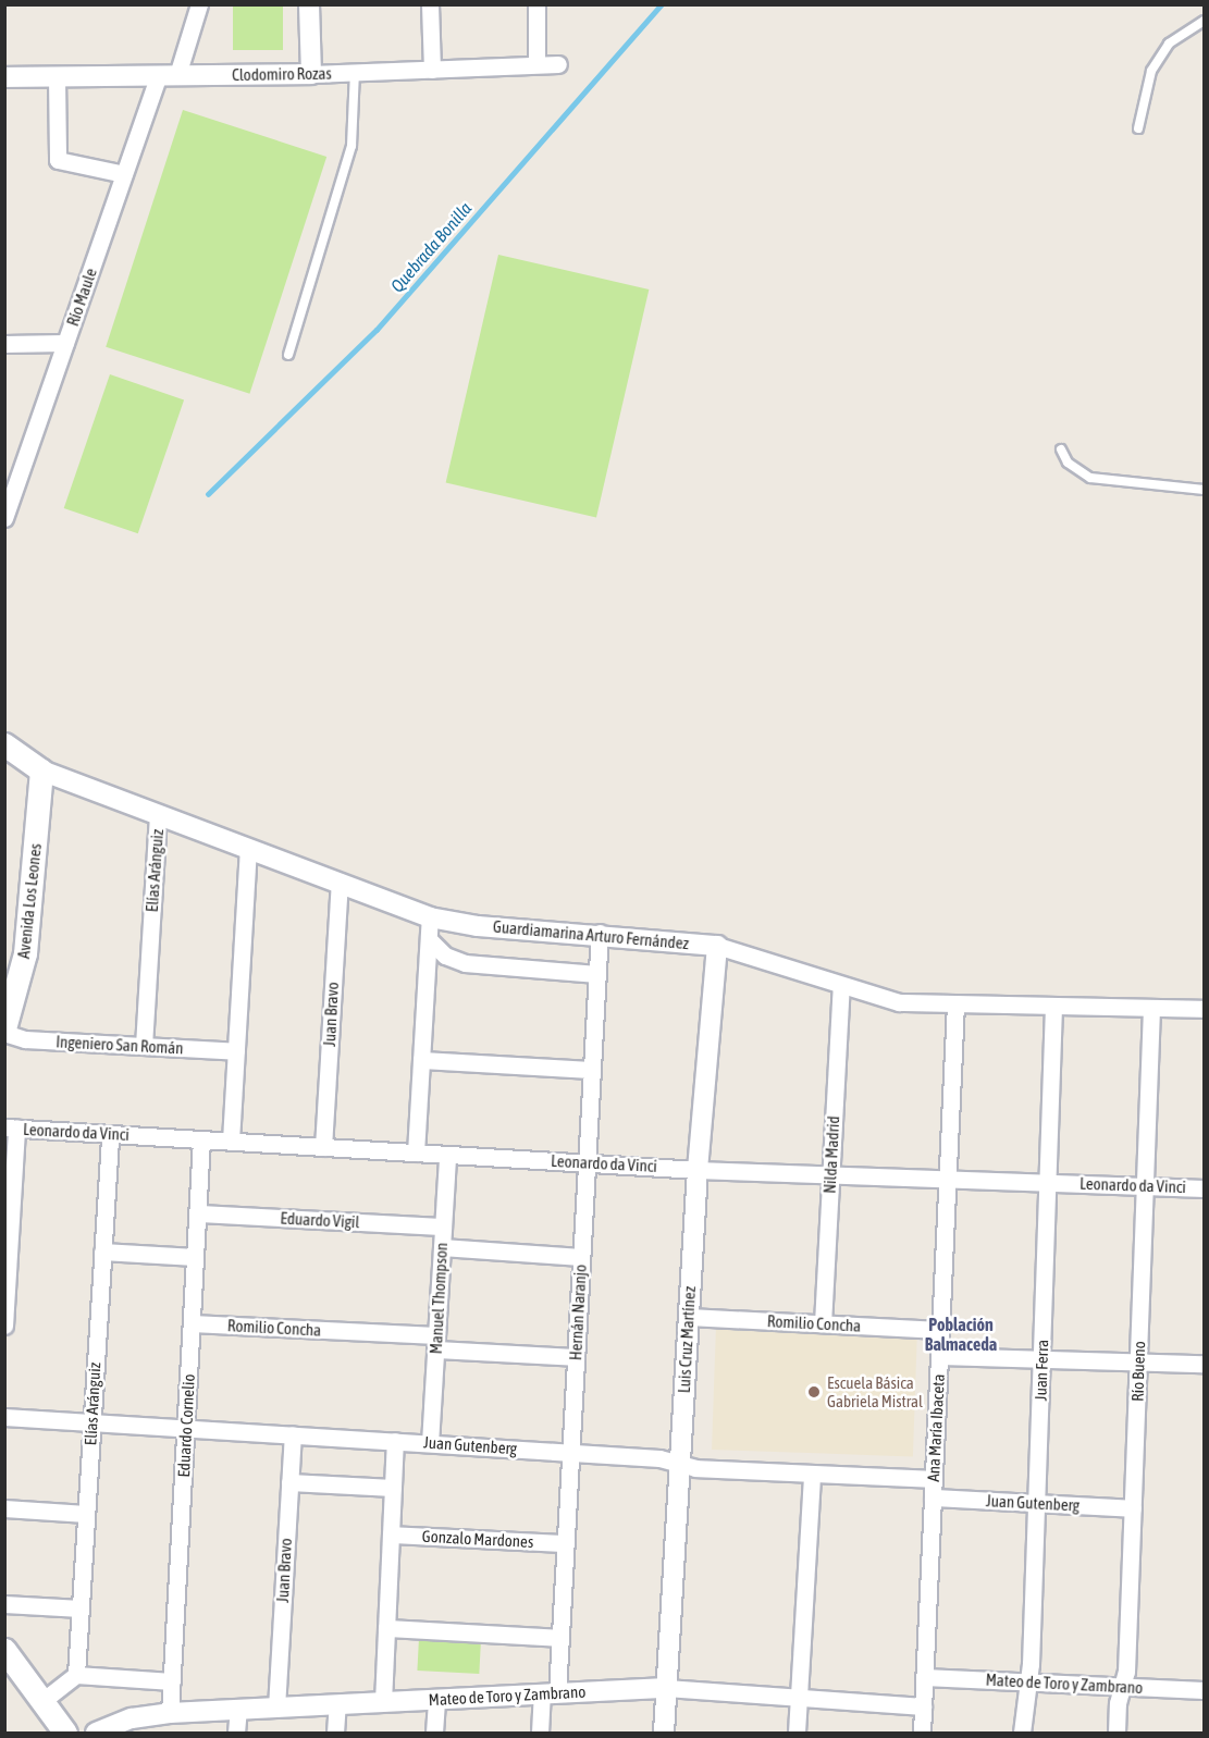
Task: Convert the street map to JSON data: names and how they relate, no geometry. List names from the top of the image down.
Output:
{
  "streets": {
    "main road": ["Avenida Los Leones", "Guardiamarina Arturo Fernández"],
    "street": [
      "Clodomiro Rozas",
      "Río Maule",
      "Elías Aránguiz",
      "Juan Bravo",
      "Ingeniero San Román",
      "Leonardo da Vinci",
      "Nilda Madrid",
      "Eduardo Vigil",
      "Manuel Thompson",
      "Hernán Naranjo",
      "Romilio Concha",
      "Luis Cruz Martínez",
      "Juan Ferra",
      "Río Bueno",
      "Eduardo Cornelio",
      "Ana María Ibaceta",
      "Juan Gutenberg",
      "Gonzalo Mardones",
      "Mateo de Toro y Zambrano"
    ]
  },
  "crossings": [
    ["Clodomiro Rozas", "Río Maule"],
    ["Elías Aránguiz", "Guardiamarina Arturo Fernández"],
    ["Elías Aránguiz", "Ingeniero San Román"],
    ["Elías Aránguiz", "Leonardo da Vinci"],
    ["Elías Aránguiz", "Juan Gutenberg"],
    ["Avenida Los Leones", "Guardiamarina Arturo Fernández"],
    ["Avenida Los Leones", "Ingeniero San Román"],
    ["Guardiamarina Arturo Fernández", "Juan Bravo"],
    ["Guardiamarina Arturo Fernández", "Nilda Madrid"],
    ["Guardiamarina Arturo Fernández", "Hernán Naranjo"],
    ["Guardiamarina Arturo Fernández", "Luis Cruz Martínez"],
    ["Guardiamarina Arturo Fernández", "Juan Ferra"],
    ["Guardiamarina Arturo Fernández", "Río Bueno"],
    ["Guardiamarina Arturo Fernández", "Ana María Ibaceta"],
    ["Juan Bravo", "Leonardo da Vinci"],
    ["Juan Bravo", "Juan Gutenberg"],
    ["Juan Bravo", "Mateo de Toro y Zambrano"],
    ["Leonardo da Vinci", "Nilda Madrid"],
    ["Leonardo da Vinci", "Manuel Thompson"],
    ["Leonardo da Vinci", "Hernán Naranjo"],
    ["Leonardo da Vinci", "Luis Cruz Martínez"],
    ["Leonardo da Vinci", "Juan Ferra"],
    ["Leonardo da Vinci", "Río Bueno"],
    ["Leonardo da Vinci", "Eduardo Cornelio"],
    ["Leonardo da Vinci", "Ana María Ibaceta"],
    ["Nilda Madrid", "Romilio Concha"],
    ["Eduardo Vigil", "Manuel Thompson"],
    ["Eduardo Vigil", "Eduardo Cornelio"],
    ["Manuel Thompson", "Romilio Concha"],
    ["Manuel Thompson", "Juan Gutenberg"],
    ["Hernán Naranjo", "Romilio Concha"],
    ["Hernán Naranjo", "Juan Gutenberg"],
    ["Hernán Naranjo", "Gonzalo Mardones"],
    ["Hernán Naranjo", "Mateo de Toro y Zambrano"],
    ["Romilio Concha", "Luis Cruz Martínez"],
    ["Romilio Concha", "Eduardo Cornelio"],
    ["Romilio Concha", "Ana María Ibaceta"],
    ["Luis Cruz Martínez", "Juan Gutenberg"],
    ["Luis Cruz Martínez", "Mateo de Toro y Zambrano"],
    ["Juan Ferra", "Juan Gutenberg"],
    ["Juan Ferra", "Mateo de Toro y Zambrano"],
    ["Río Bueno", "Juan Gutenberg"],
    ["Río Bueno", "Mateo de Toro y Zambrano"],
    ["Eduardo Cornelio", "Juan Gutenberg"],
    ["Eduardo Cornelio", "Mateo de Toro y Zambrano"],
    ["Ana María Ibaceta", "Juan Gutenberg"],
    ["Ana María Ibaceta", "Mateo de Toro y Zambrano"]
  ],
  "districts": ["Población Balmaceda"],
  "water": ["Quebrada Bonilla"],
  "places": ["Escuela Básica Gabriela Mistral"]
}
